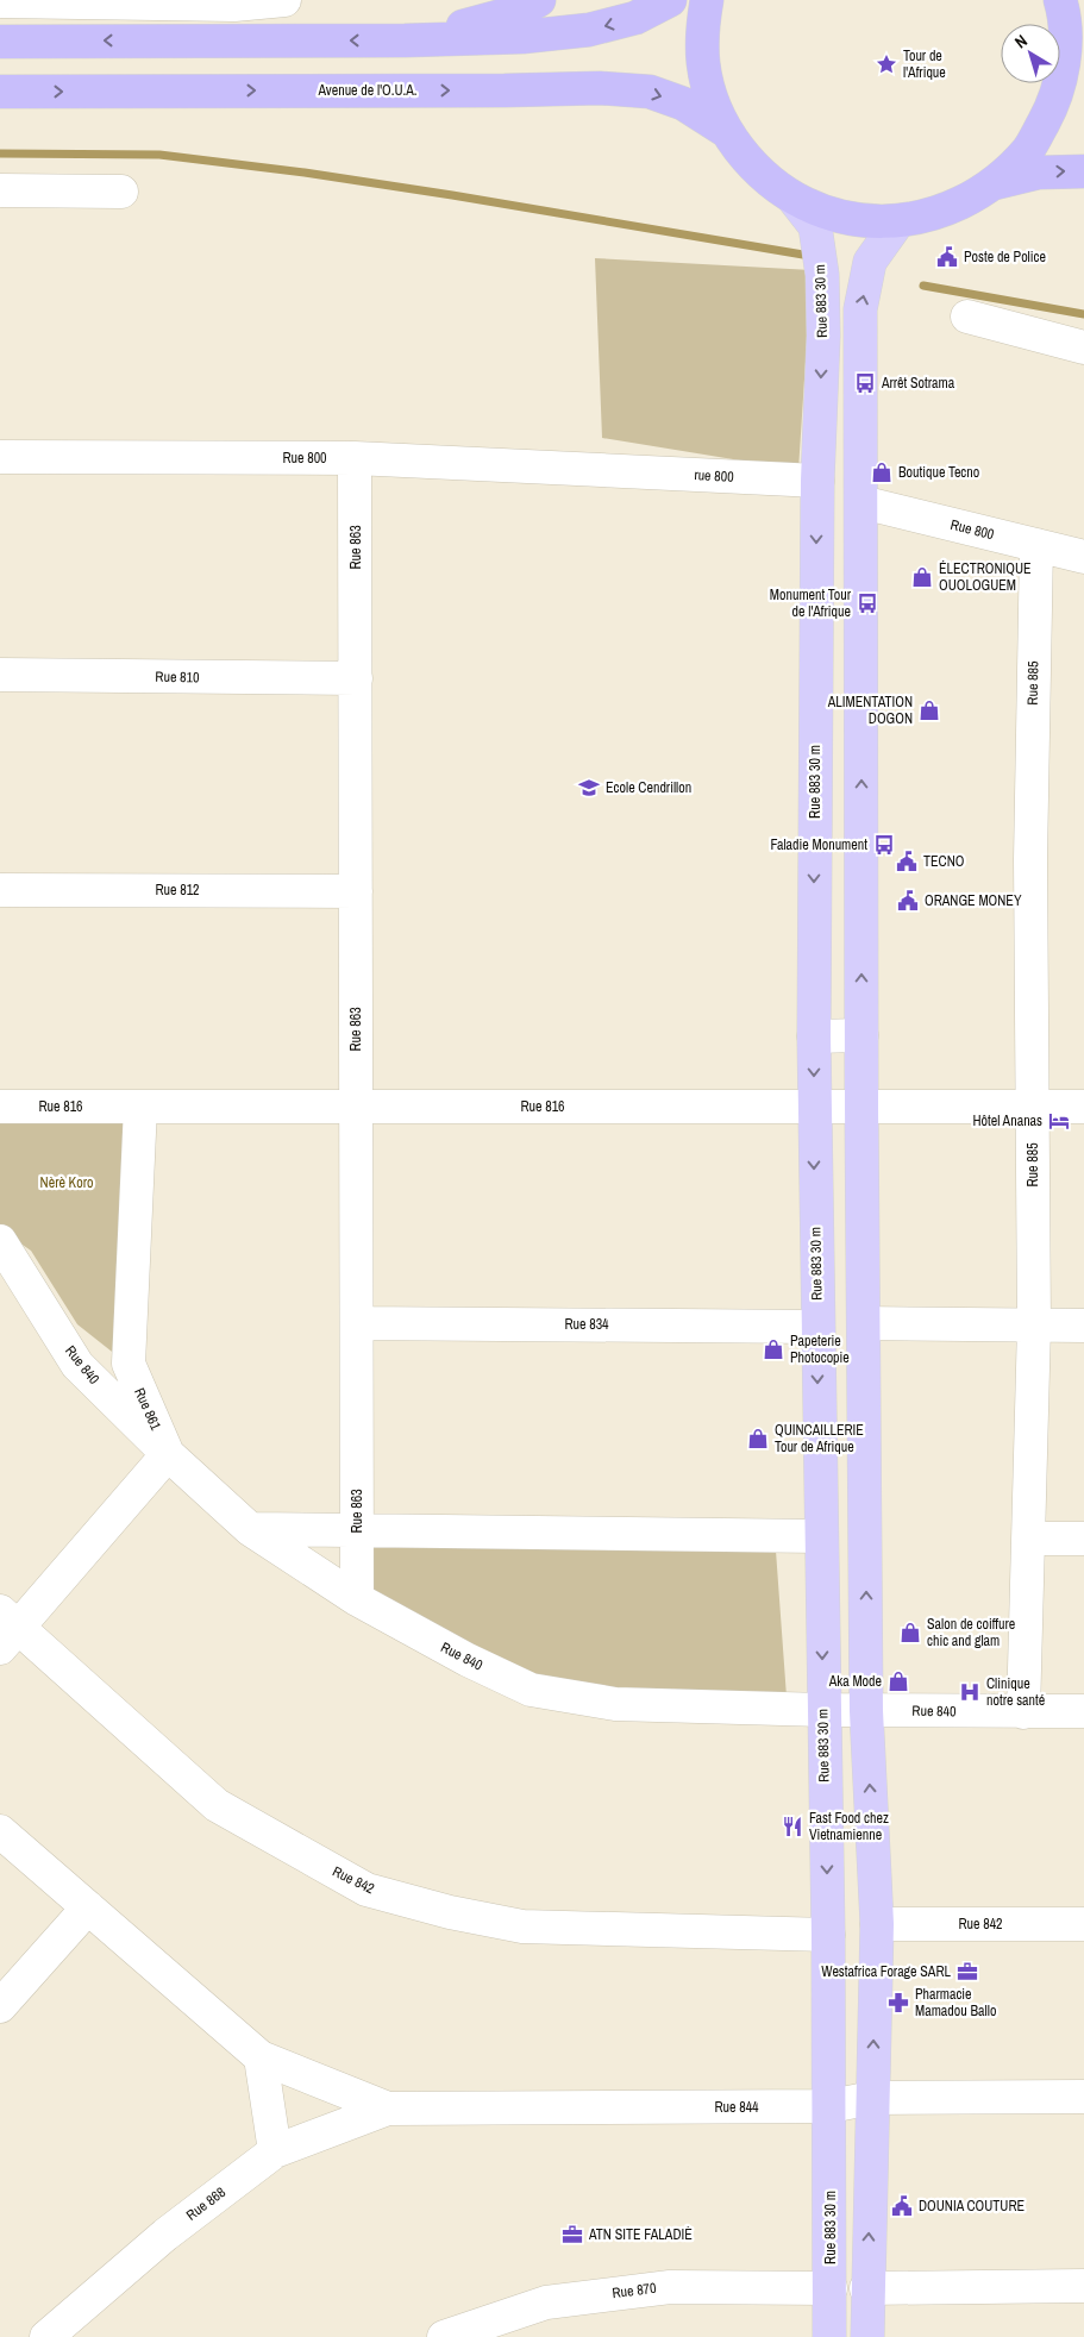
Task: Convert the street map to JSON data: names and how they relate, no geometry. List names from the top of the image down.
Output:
{
  "streets": {
    "highway": ["Avenue de l'O.U.A."],
    "main road": ["Rue 883 30 m"],
    "street": [
      "Rue 800",
      "rue 800",
      "Rue 863",
      "Rue 810",
      "Rue 885",
      "Rue 812",
      "Rue 816",
      "Rue 834",
      "Rue 840",
      "Rue 861",
      "Rue 842",
      "Rue 844",
      "Rue 868",
      "Rue 870"
    ]
  },
  "crossings": [
    ["Rue 883 30 m", "rue 800"],
    ["Rue 883 30 m", "Rue 816"],
    ["Rue 883 30 m", "Rue 834"],
    ["Rue 883 30 m", "Rue 840"],
    ["Rue 883 30 m", "Rue 842"],
    ["Rue 883 30 m", "Rue 844"],
    ["Rue 883 30 m", "Rue 870"],
    ["Rue 800", "rue 800"],
    ["Rue 800", "Rue 863"],
    ["Rue 800", "Rue 885"],
    ["Rue 863", "Rue 810"],
    ["Rue 863", "Rue 812"],
    ["Rue 863", "Rue 816"],
    ["Rue 863", "Rue 834"],
    ["Rue 863", "Rue 840"],
    ["Rue 885", "Rue 816"],
    ["Rue 885", "Rue 840"],
    ["Rue 816", "Rue 861"],
    ["Rue 840", "Rue 861"],
    ["Rue 844", "Rue 868"]
  ],
  "parks": ["Nèrè Koro"],
  "places": {
    "place": ["Tour de l'Afrique"],
    "public building": [
      "Poste de Police",
      "TECNO",
      "ORANGE MONEY",
      "DOUNIA COUTURE"
    ],
    "bus stop": ["Arrêt Sotrama", "Monument Tour de l'Afrique", "Faladie Monument"],
    "shop": [
      "Boutique Tecno",
      "ÉLECTRONIQUE OUOLOGUEM",
      "ALIMENTATION DOGON",
      "Papeterie Photocopie",
      "QUINCAILLERIE Tour de Afrique",
      "Salon de coiffure chic and glam",
      "Aka Mode"
    ],
    "school or university": ["Ecole Cendrillon"],
    "hotel": ["Hôtel Ananas"],
    "hospital": ["Clinique notre santé"],
    "restaurant": ["Fast Food chez Vietnamienne"],
    "office": ["Westafrica Forage SARL", "ATN SITE FALADIÈ"],
    "pharmacy": ["Pharmacie Mamadou Ballo"]
  },
  "north": "top left"
}
